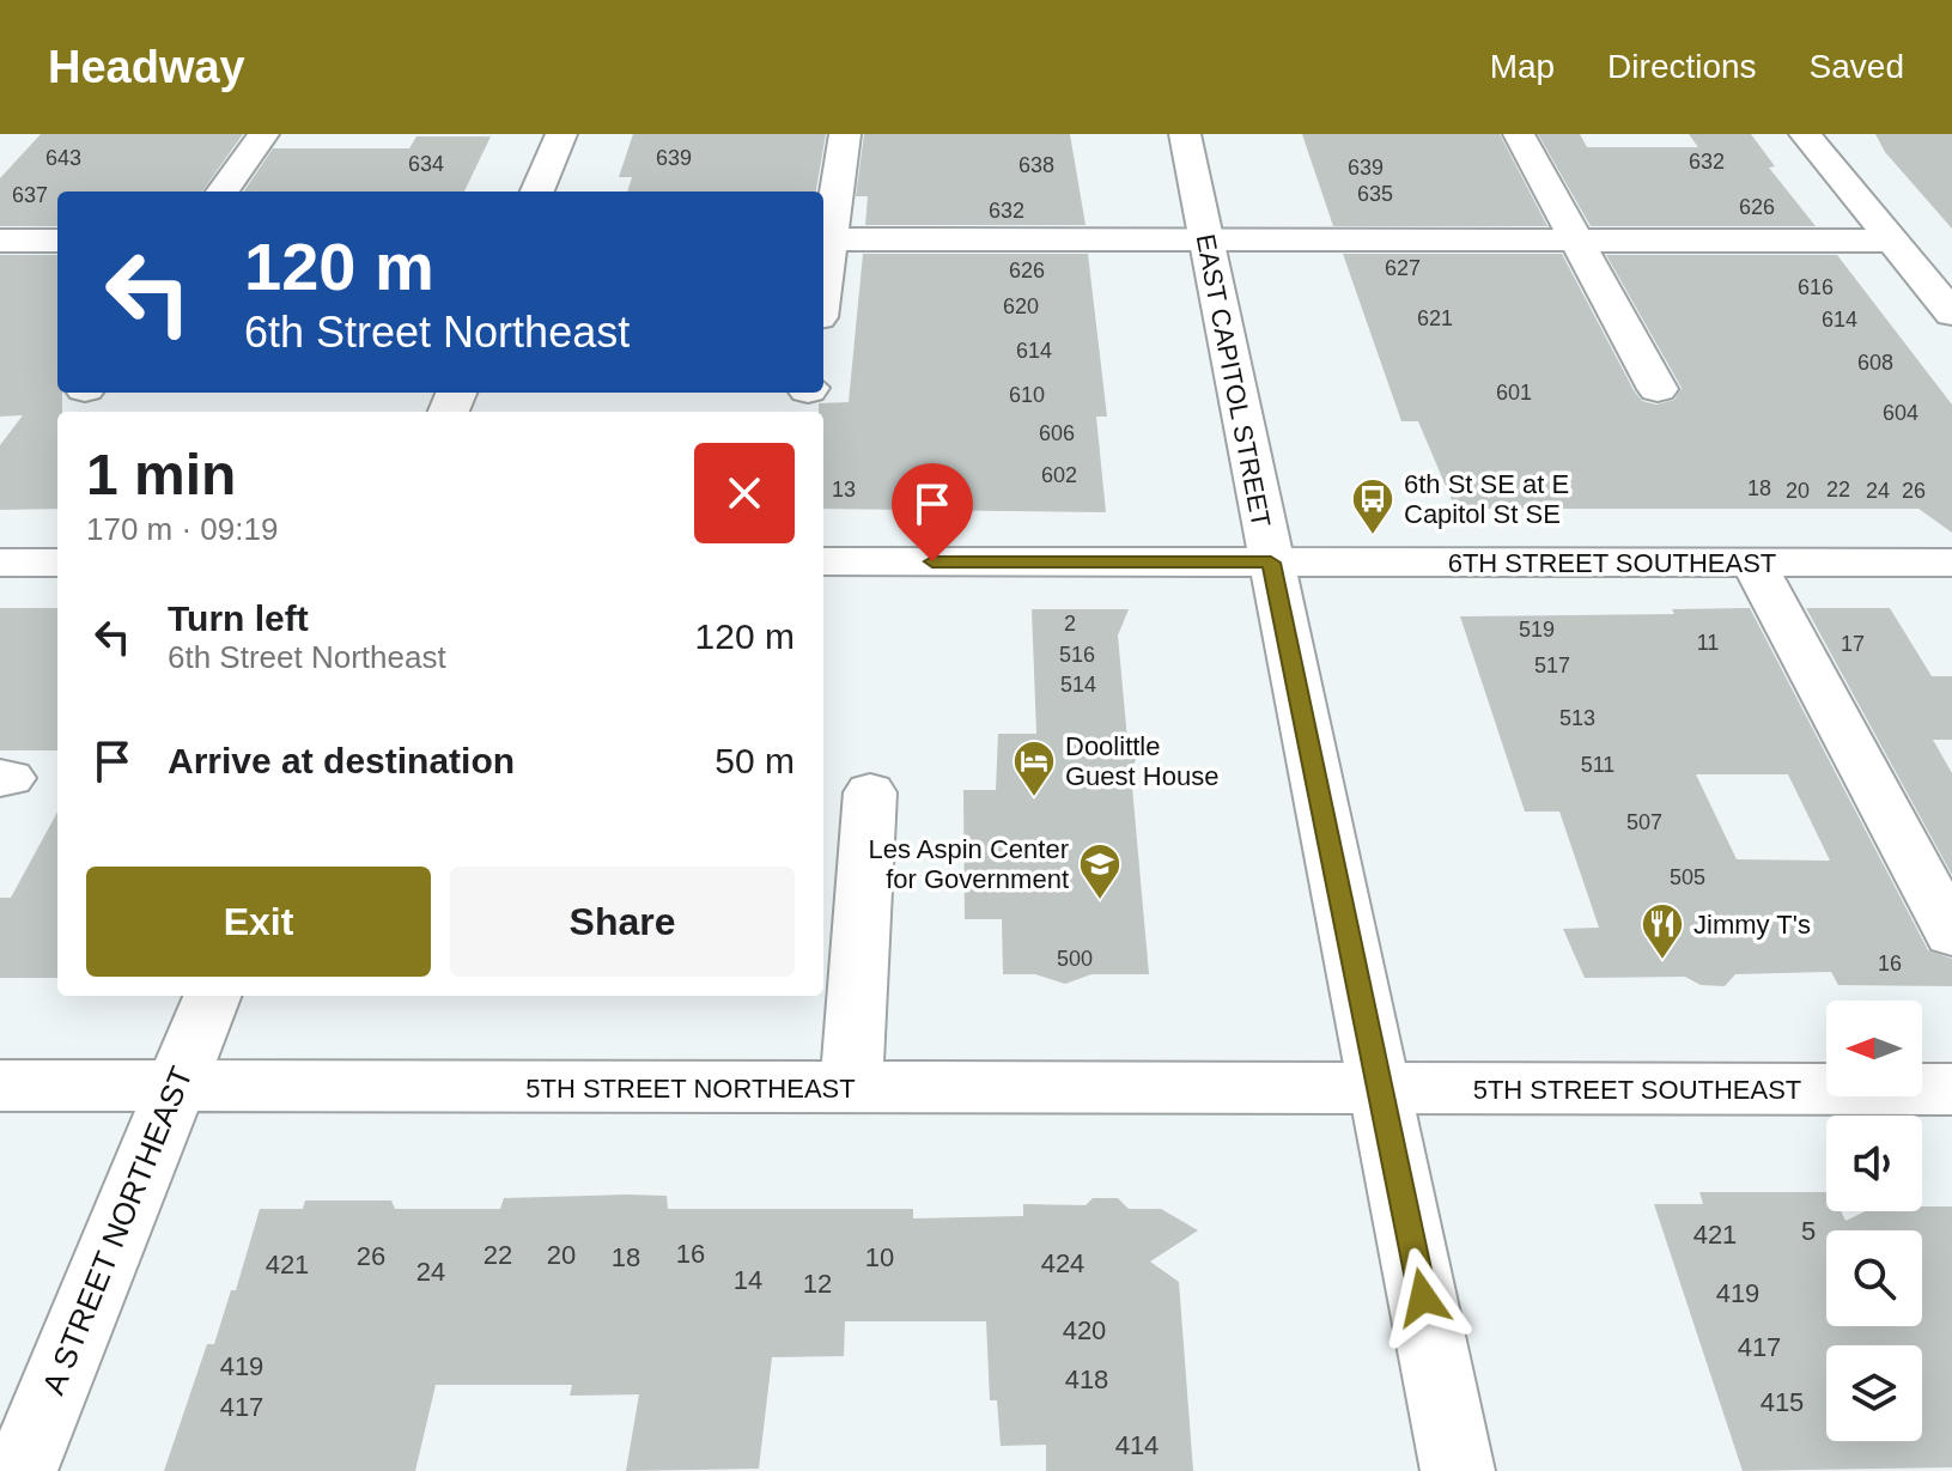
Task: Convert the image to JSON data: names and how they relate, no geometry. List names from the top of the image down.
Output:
{
  "streets": {
    "main road": [
      "EAST CAPITOL STREET",
      "6TH STREET SOUTHEAST",
      "5TH STREET NORTHEAST",
      "5TH STREET SOUTHEAST",
      "A STREET NORTHEAST"
    ]
  },
  "crossings": [
    ["EAST CAPITOL STREET", "6TH STREET SOUTHEAST"],
    ["EAST CAPITOL STREET", "5TH STREET NORTHEAST"],
    ["EAST CAPITOL STREET", "5TH STREET SOUTHEAST"],
    ["5TH STREET NORTHEAST", "5TH STREET SOUTHEAST"],
    ["5TH STREET NORTHEAST", "A STREET NORTHEAST"]
  ],
  "places": {
    "bus stop": ["6th St SE at E Capitol St SE"],
    "hotel": ["Doolittle Guest House"],
    "school or university": ["Les Aspin Center for Government"],
    "restaurant": ["Jimmy T's"]
  },
  "house_numbers": [
    "643",
    "639",
    "632",
    "634",
    "638",
    "639",
    "635",
    "637",
    "626",
    "632",
    "627",
    "626",
    "616",
    "620",
    "621",
    "614",
    "614",
    "608",
    "601",
    "610",
    "604",
    "606",
    "602",
    "18",
    "13",
    "22",
    "20",
    "24",
    "26",
    "2",
    "519",
    "11",
    "17",
    "516",
    "517",
    "514",
    "513",
    "511",
    "507",
    "505",
    "500",
    "16",
    "5",
    "421",
    "16",
    "22",
    "20",
    "26",
    "18",
    "10",
    "424",
    "421",
    "24",
    "14",
    "12",
    "419",
    "420",
    "417",
    "419",
    "418",
    "415",
    "417",
    "414"
  ],
  "north": "left",
  "page": {
    "header": "Headway",
    "nav": ["Map", "Directions", "Saved"],
    "turn": ["120 m", "6th Street Northeast"],
    "heading": ["1 min", "170 m · 09:19"],
    "list": [
      {
        "name": "Turn left",
        "note": "6th Street Northeast",
        "value": "120 m"
      },
      {
        "name": "Arrive at destination",
        "value": "50 m"
      }
    ],
    "buttons": ["Exit", "Share"]
  }
}
